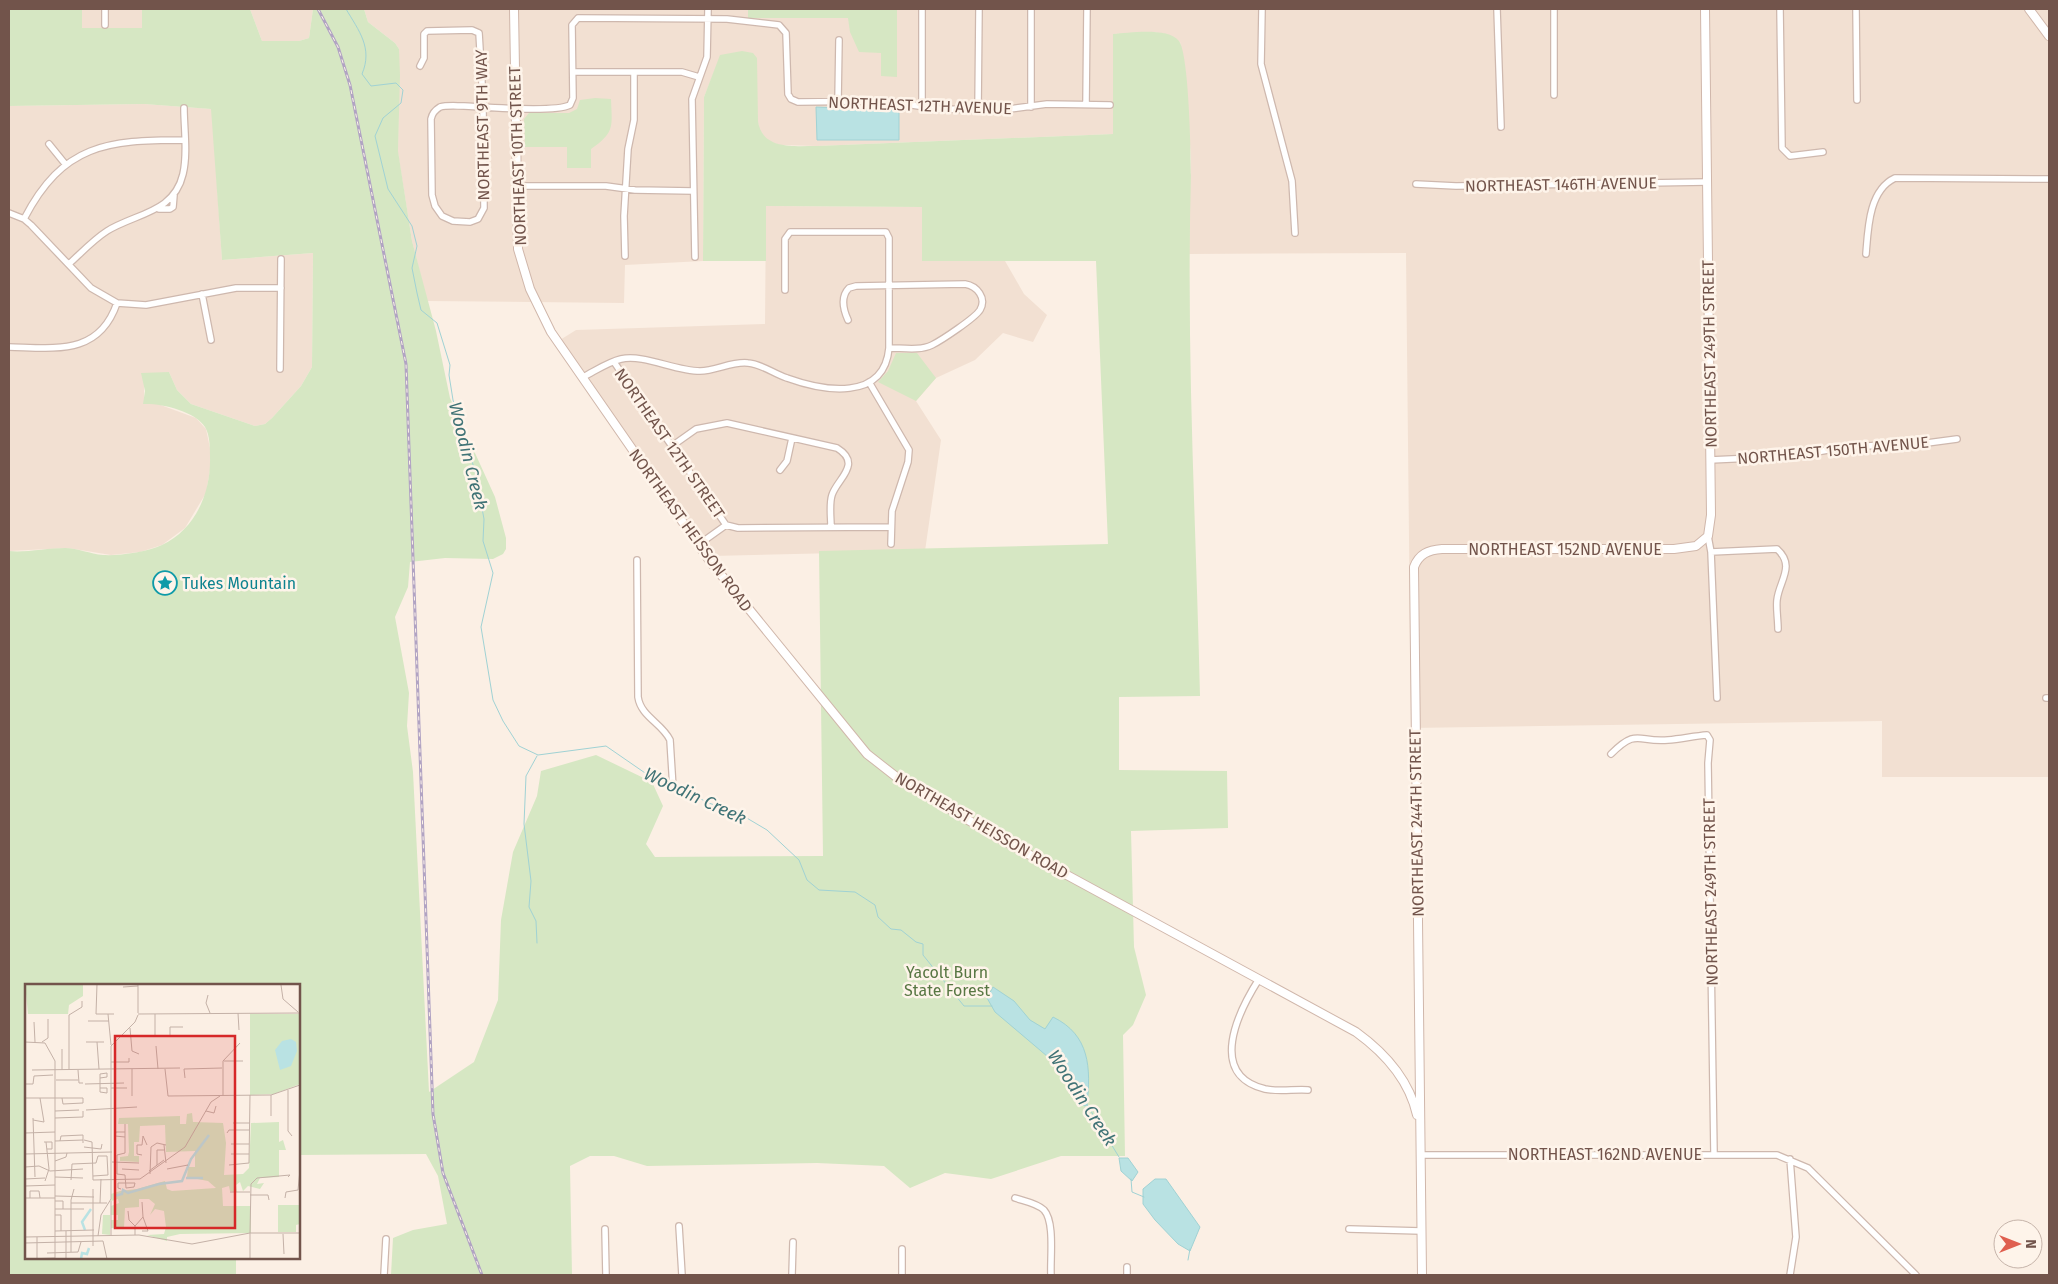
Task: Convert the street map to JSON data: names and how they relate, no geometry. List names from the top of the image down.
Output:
{
  "streets": {
    "street": [
      "NORTHEAST 12TH AVENUE",
      "NORTHEAST 9TH WAY",
      "NORTHEAST 10TH STREET",
      "NORTHEAST 146TH AVENUE",
      "NORTHEAST 249TH STREET",
      "NORTHEAST 12TH STREET",
      "NORTHEAST 150TH AVENUE",
      "NORTHEAST HEISSON ROAD",
      "NORTHEAST 152ND AVENUE",
      "NORTHEAST 244TH STREET",
      "NORTHEAST 162ND AVENUE"
    ]
  },
  "crossings": [
    ["NORTHEAST 10TH STREET", "NORTHEAST HEISSON ROAD"],
    ["NORTHEAST 146TH AVENUE", "NORTHEAST 249TH STREET"],
    ["NORTHEAST 249TH STREET", "NORTHEAST 150TH AVENUE"],
    ["NORTHEAST 249TH STREET", "NORTHEAST 152ND AVENUE"],
    ["NORTHEAST 249TH STREET", "NORTHEAST 162ND AVENUE"],
    ["NORTHEAST HEISSON ROAD", "NORTHEAST 244TH STREET"],
    ["NORTHEAST 152ND AVENUE", "NORTHEAST 244TH STREET"]
  ],
  "water": ["Woodin Creek"],
  "parks": ["Yacolt Burn State Forest"],
  "places": {
    "place": ["Tukes Mountain"]
  },
  "north": "right"
}
